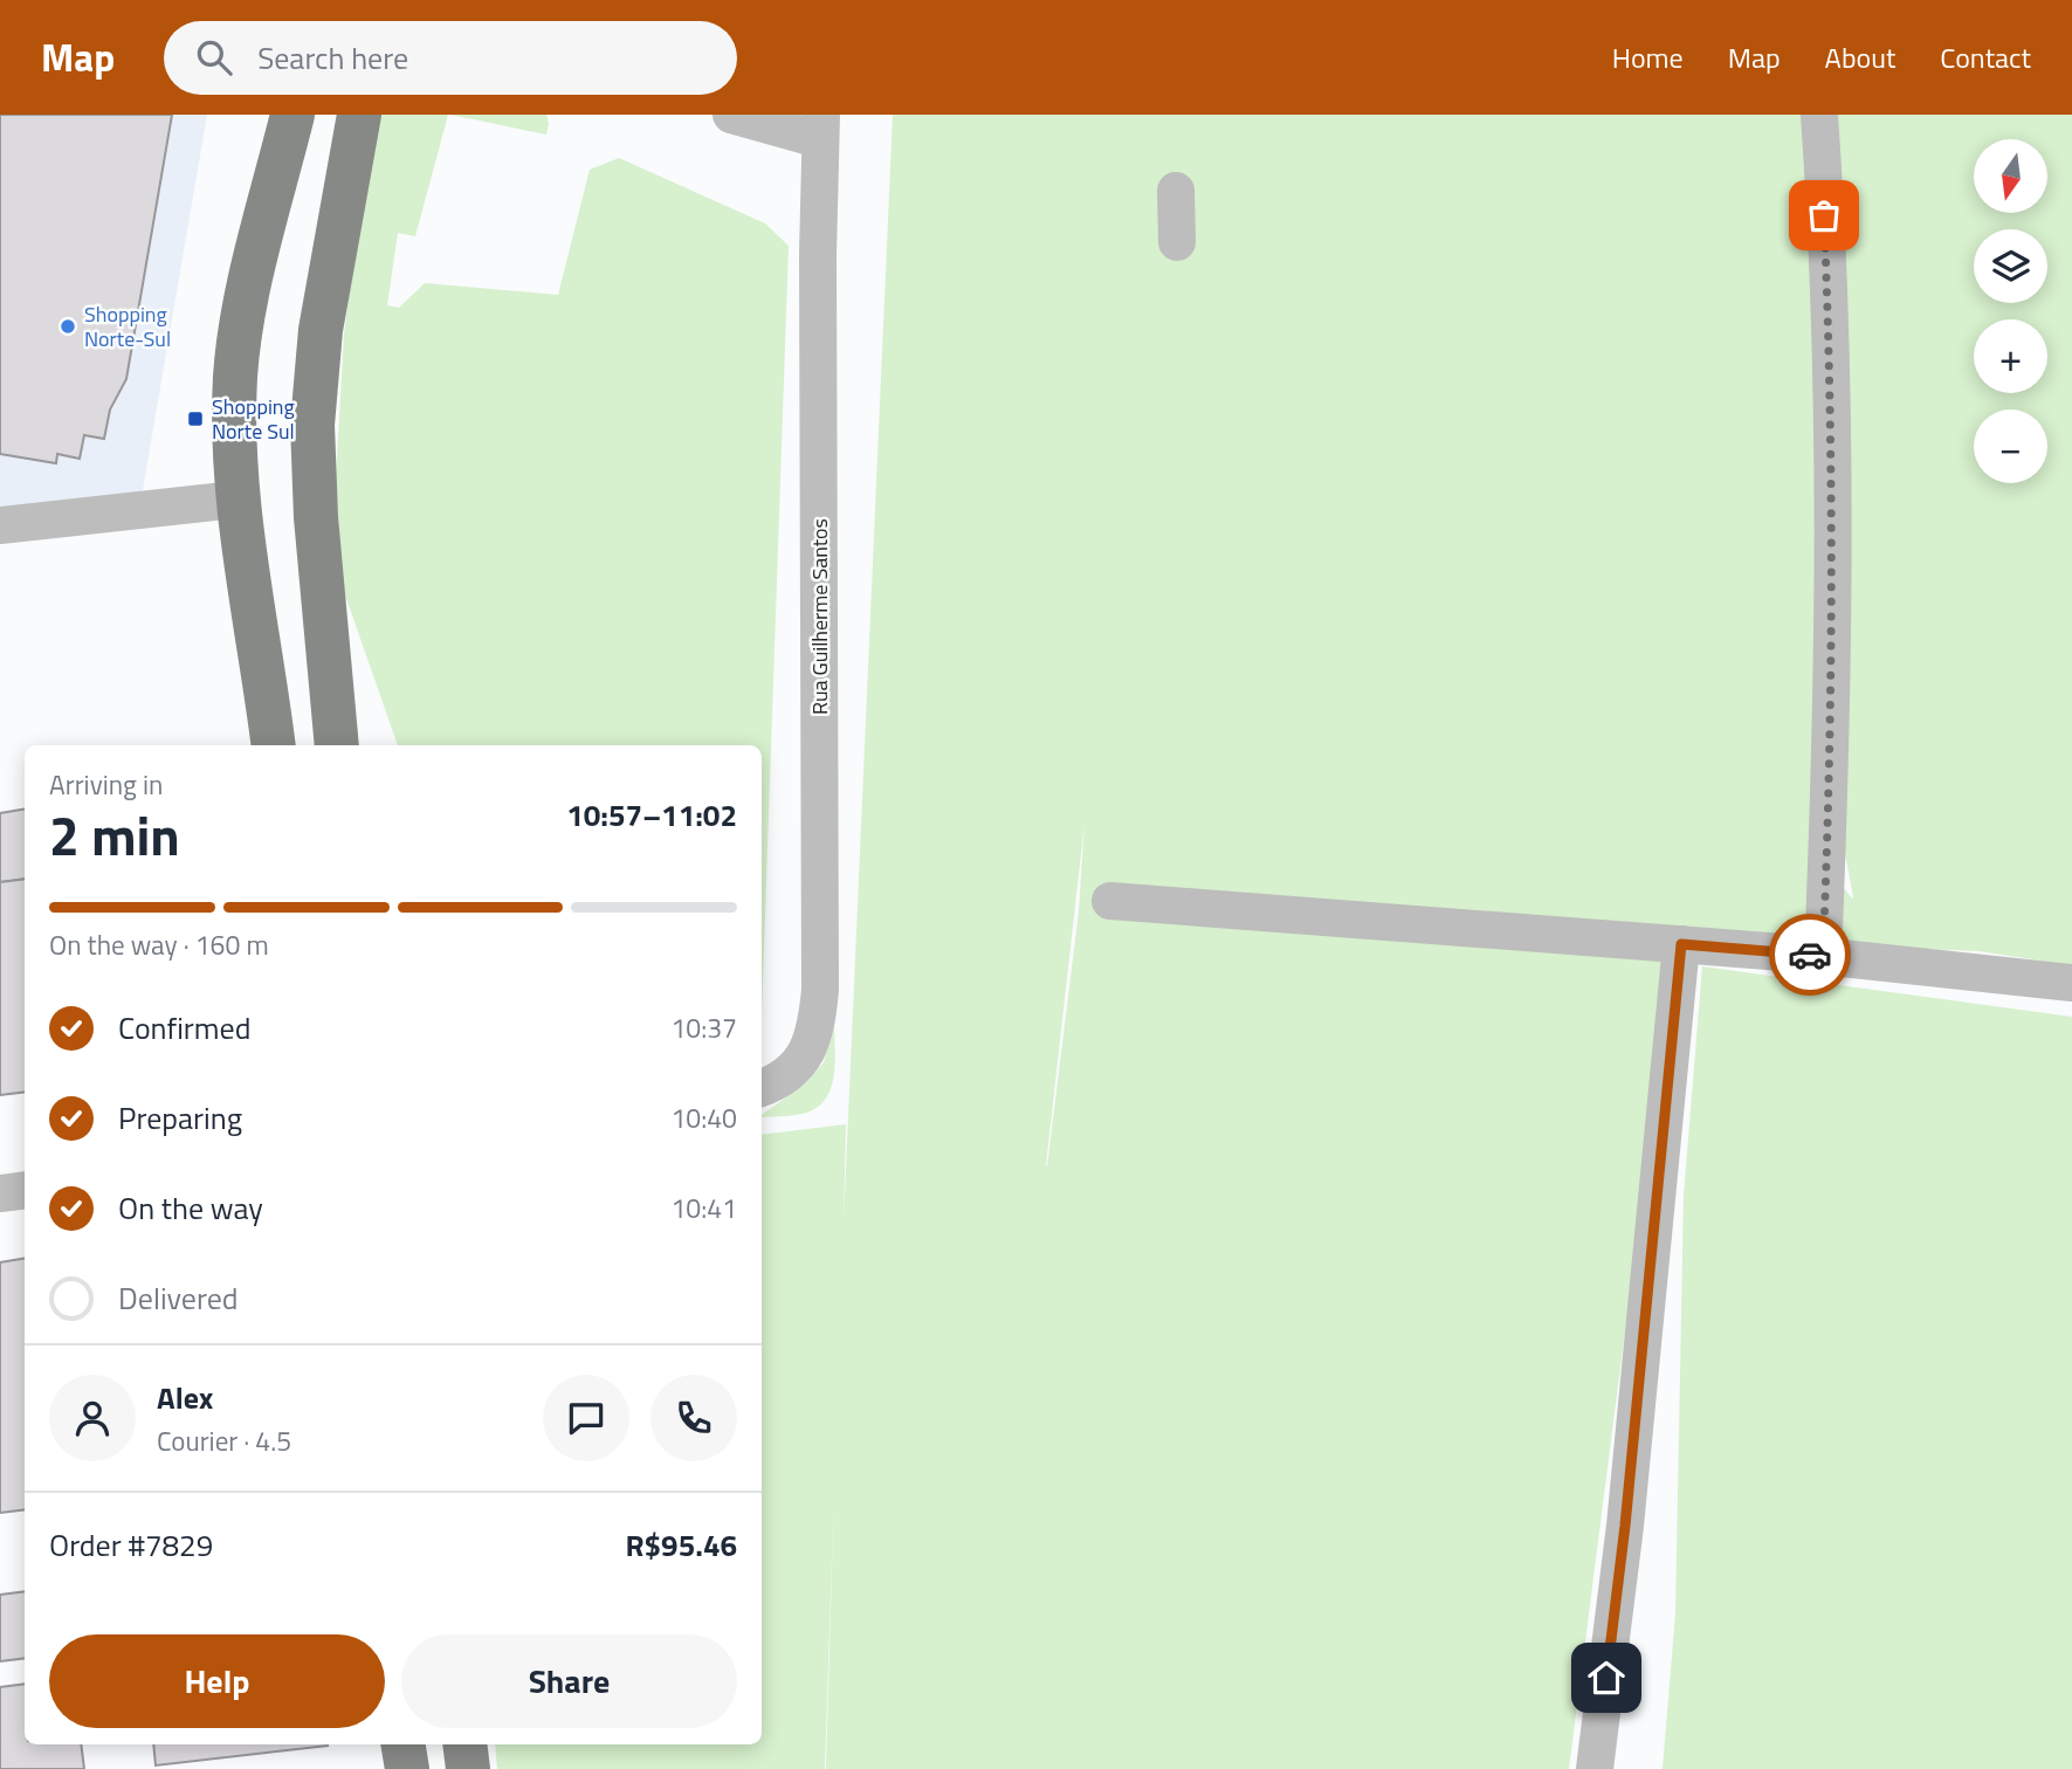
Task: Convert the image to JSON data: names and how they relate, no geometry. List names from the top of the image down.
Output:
{
  "streets": {
    "street": ["Rua Guilherme Santos"]
  },
  "places": {
    "other": ["Shopping Norte-Sul"],
    "transit": ["Shopping Norte Sul"]
  },
  "north": "bottom",
  "page": {
    "header": "Map",
    "search": "Search here",
    "nav": [
      "Home",
      "Map",
      "About",
      "Contact"
    ],
    "map_buttons": ["+", "−"],
    "heading": ["2 min", "Arriving in", "10:57–11:02"],
    "panel": [
      "Alex",
      "Courier · 4.5",
      "Order #7829",
      "R$95.46"
    ],
    "bar": "On the way · 160 m",
    "list": [
      ["Confirmed", "10:37"],
      ["Preparing", "10:40"],
      ["On the way", "10:41"],
      "Delivered"
    ],
    "buttons": ["Help", "Share"]
  }
}
